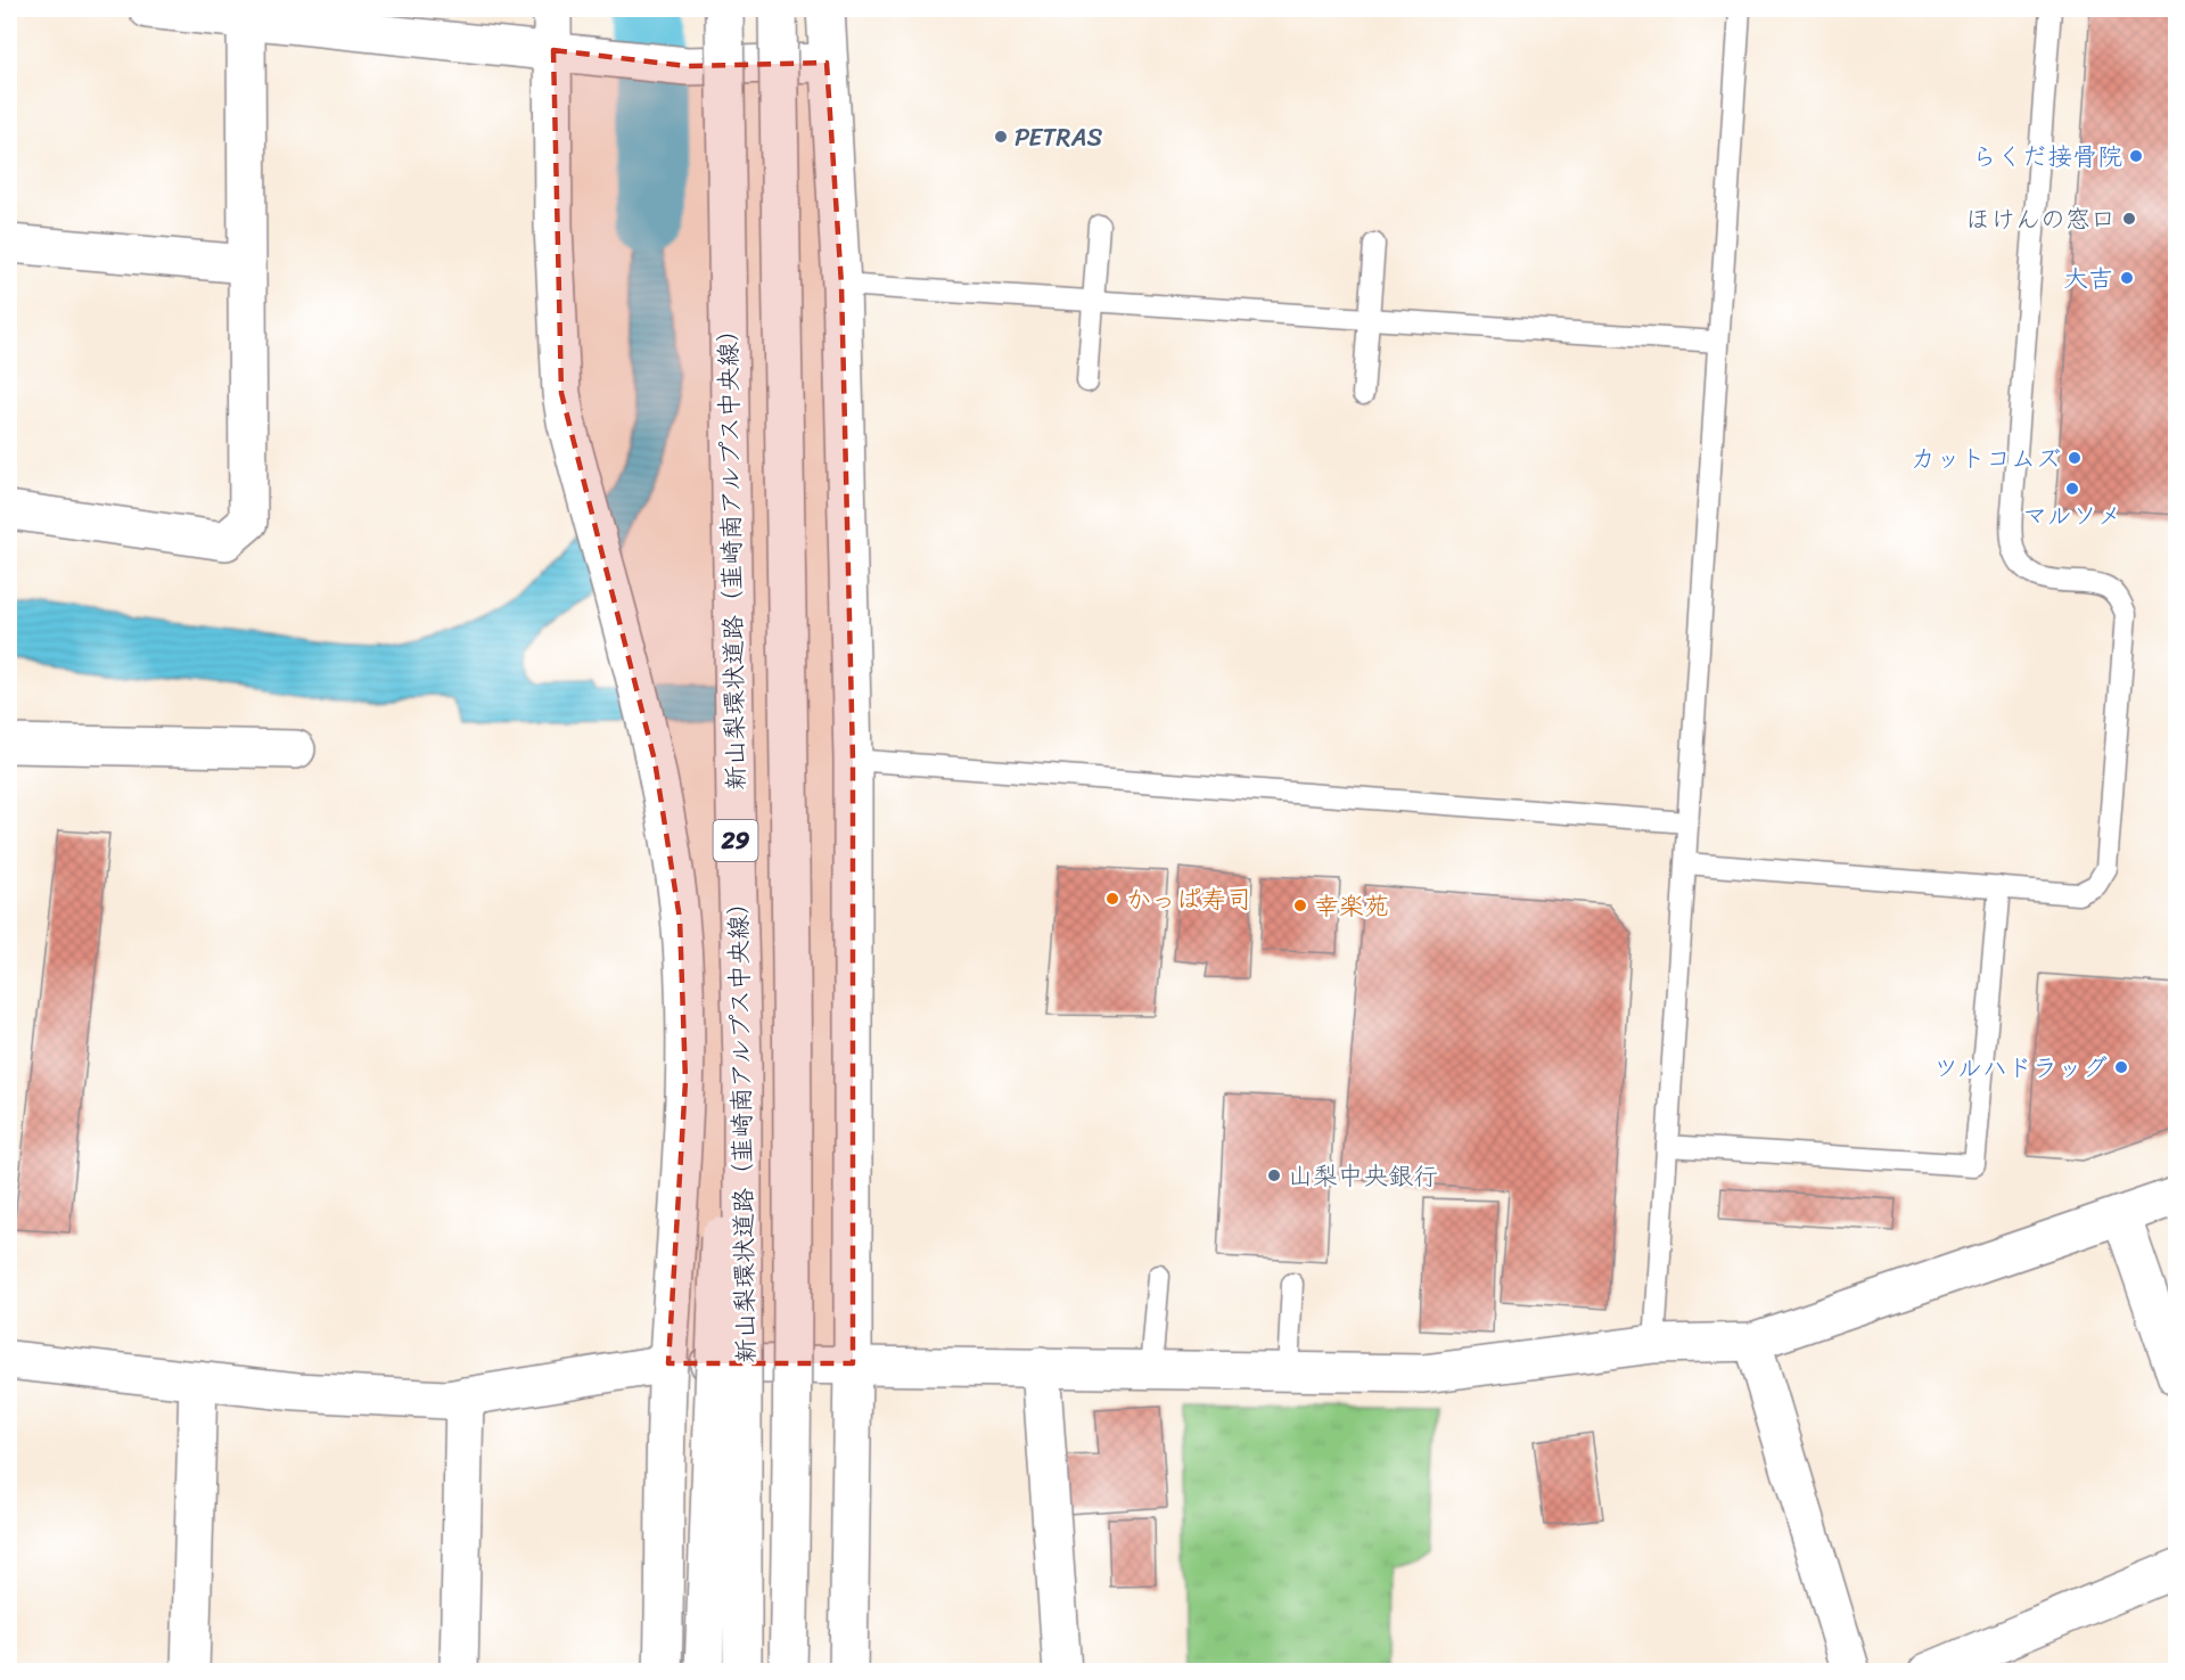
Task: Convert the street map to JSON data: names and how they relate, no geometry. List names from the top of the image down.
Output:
{
  "streets": {
    "main road": ["新山梨環状道路（韮崎南アルプス中央線）", "29"]
  },
  "places": [
    "PETRAS",
    "らくだ接骨院",
    "ほけんの窓口",
    "大吉",
    "カットコムズ",
    "マルソメ",
    "かっぱ寿司",
    "幸楽苑",
    "ツルハドラッグ",
    "山梨中央銀行"
  ]
}
